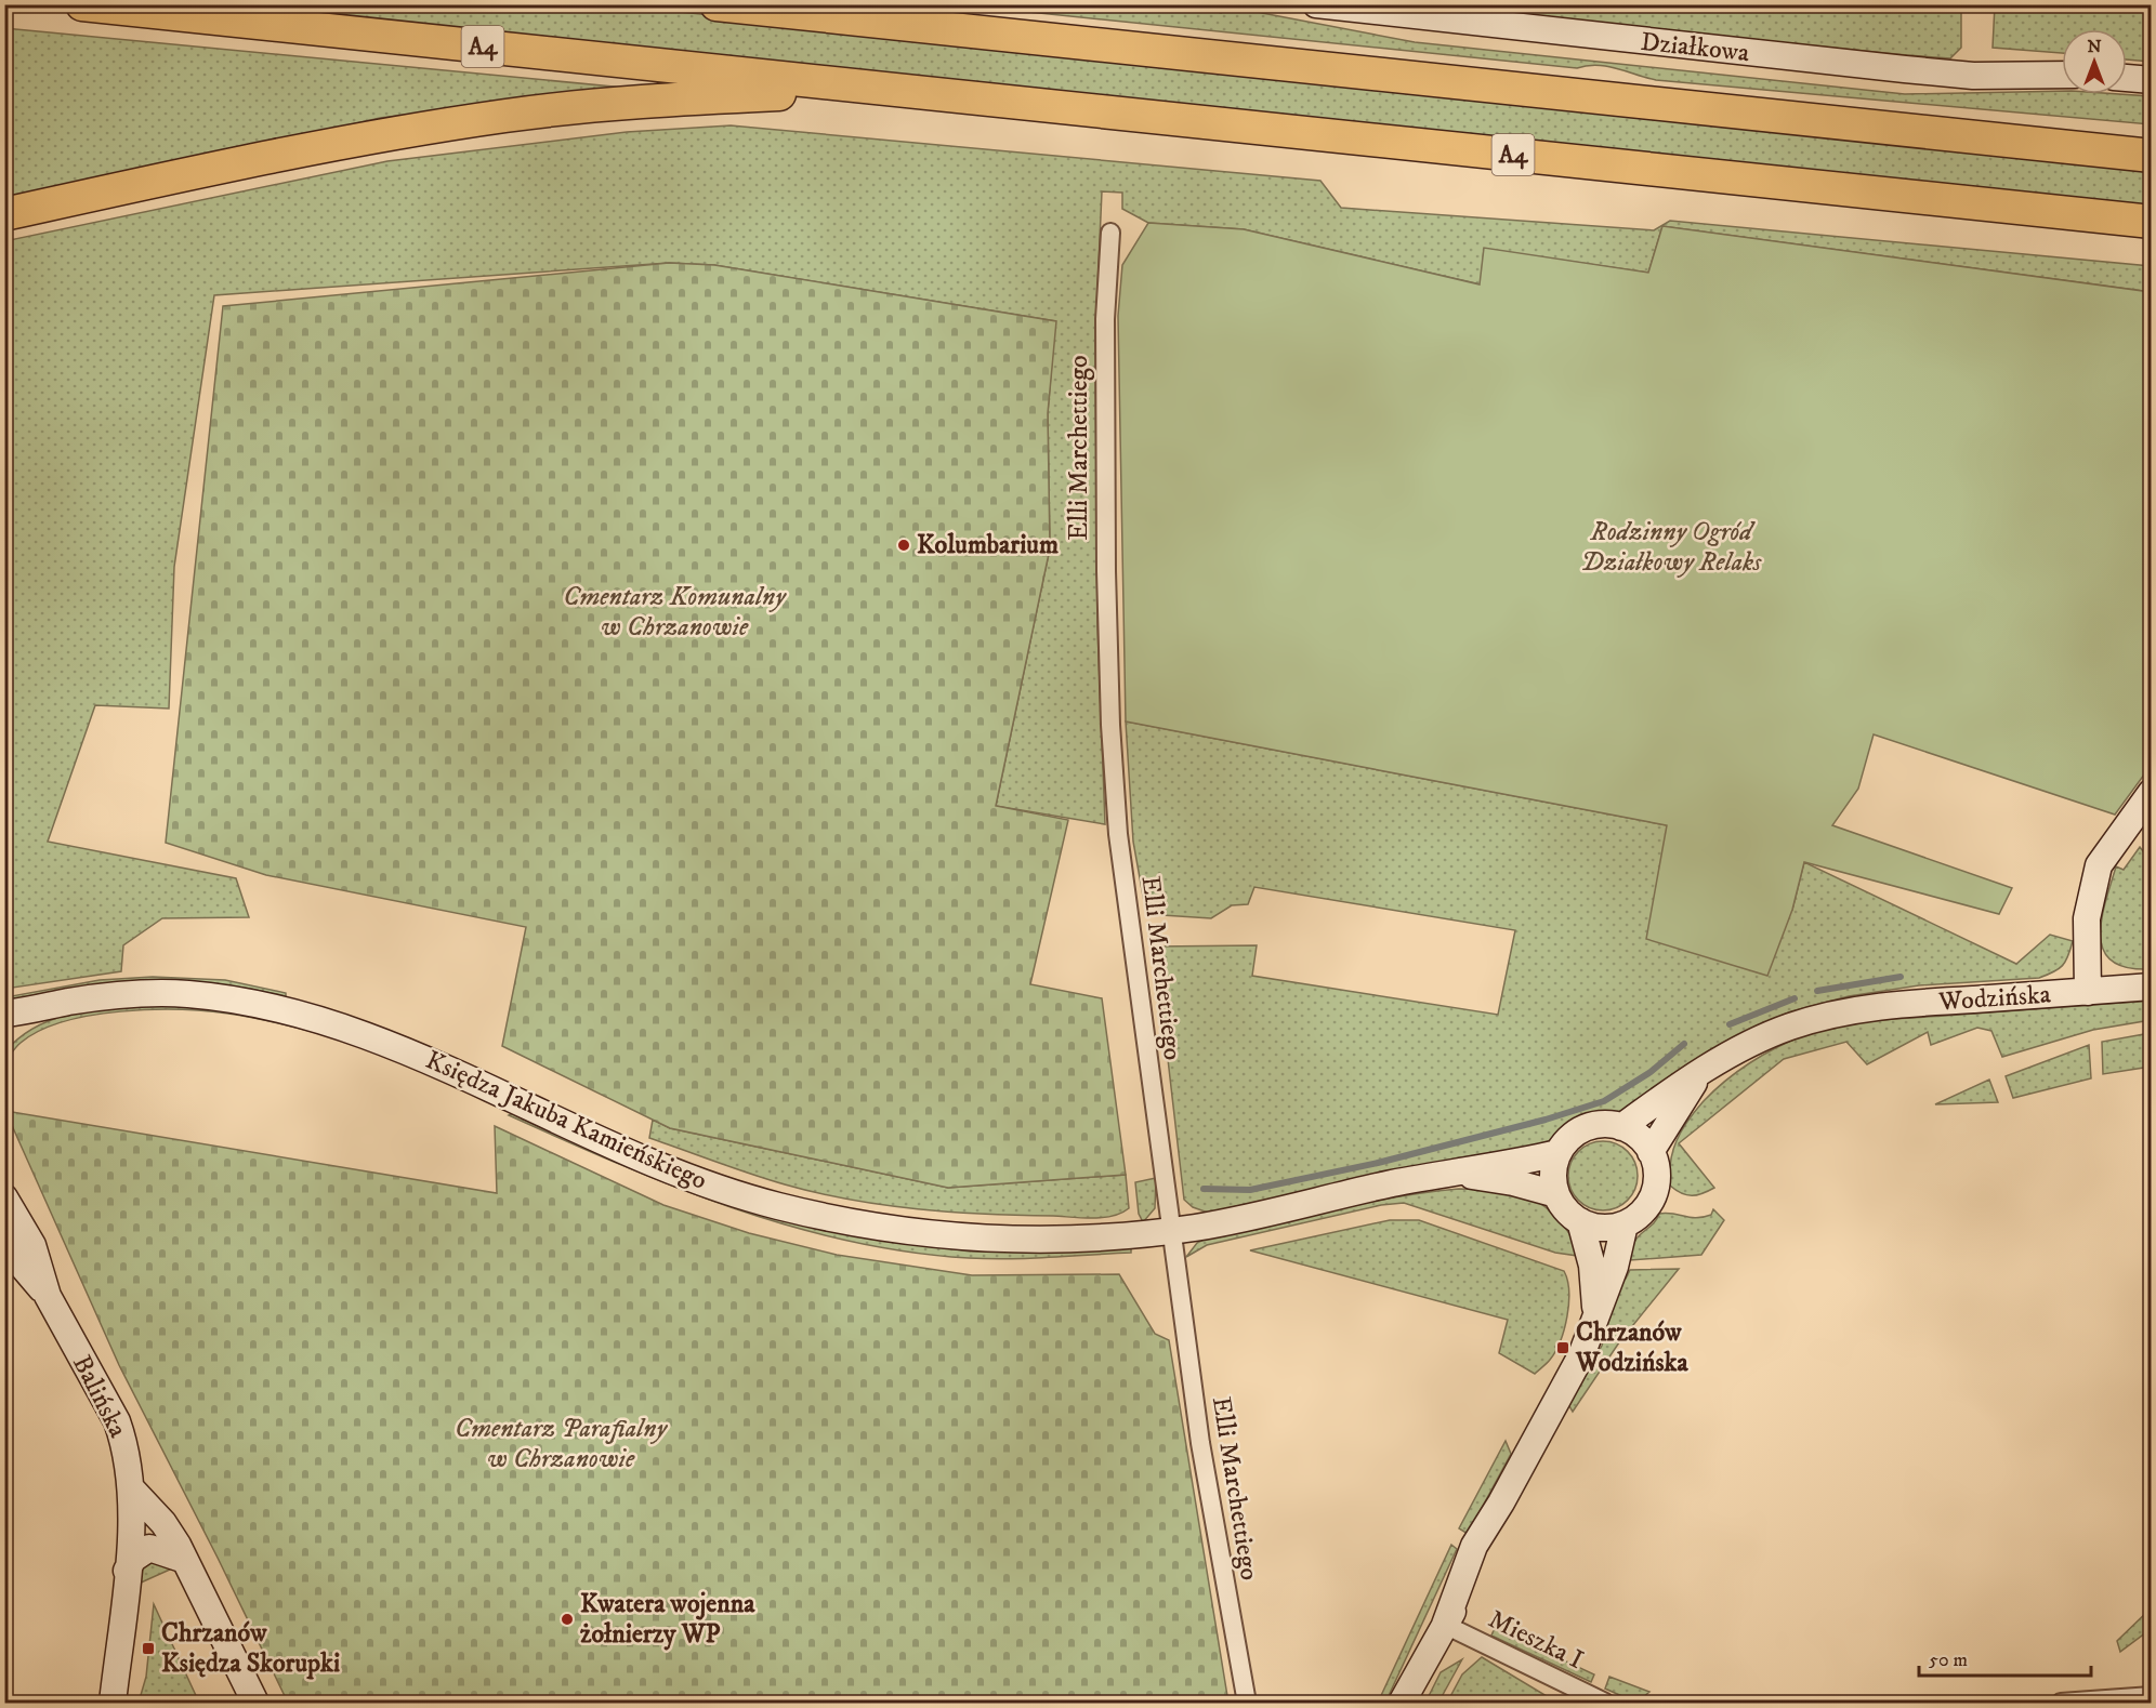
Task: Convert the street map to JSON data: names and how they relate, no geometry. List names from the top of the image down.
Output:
{
  "streets": {
    "highway": ["A4"],
    "main road": [
      "Działkowa",
      "Wodzińska",
      "Księdza Jakuba Kamieńskiego",
      "Balińska"
    ],
    "street": ["Elli Marchettiego", "Mieszka I"]
  },
  "crossings": [
    ["Elli Marchettiego", "Księdza Jakuba Kamieńskiego"],
    ["Wodzińska", "Księdza Jakuba Kamieńskiego"]
  ],
  "parks": ["Rodzinny Ogród Działkowy Relaks", "Cmentarz Komunalny w Chrzanowie", "Cmentarz Parafialny w Chrzanowie"],
  "places": {
    "other": ["Kolumbarium", "Kwatera wojenna żołnierzy WP"],
    "transit": ["Chrzanów Wodzińska", "Chrzanów Księdza Skorupki"]
  },
  "scale_bar": "50 m",
  "north": "top"
}
